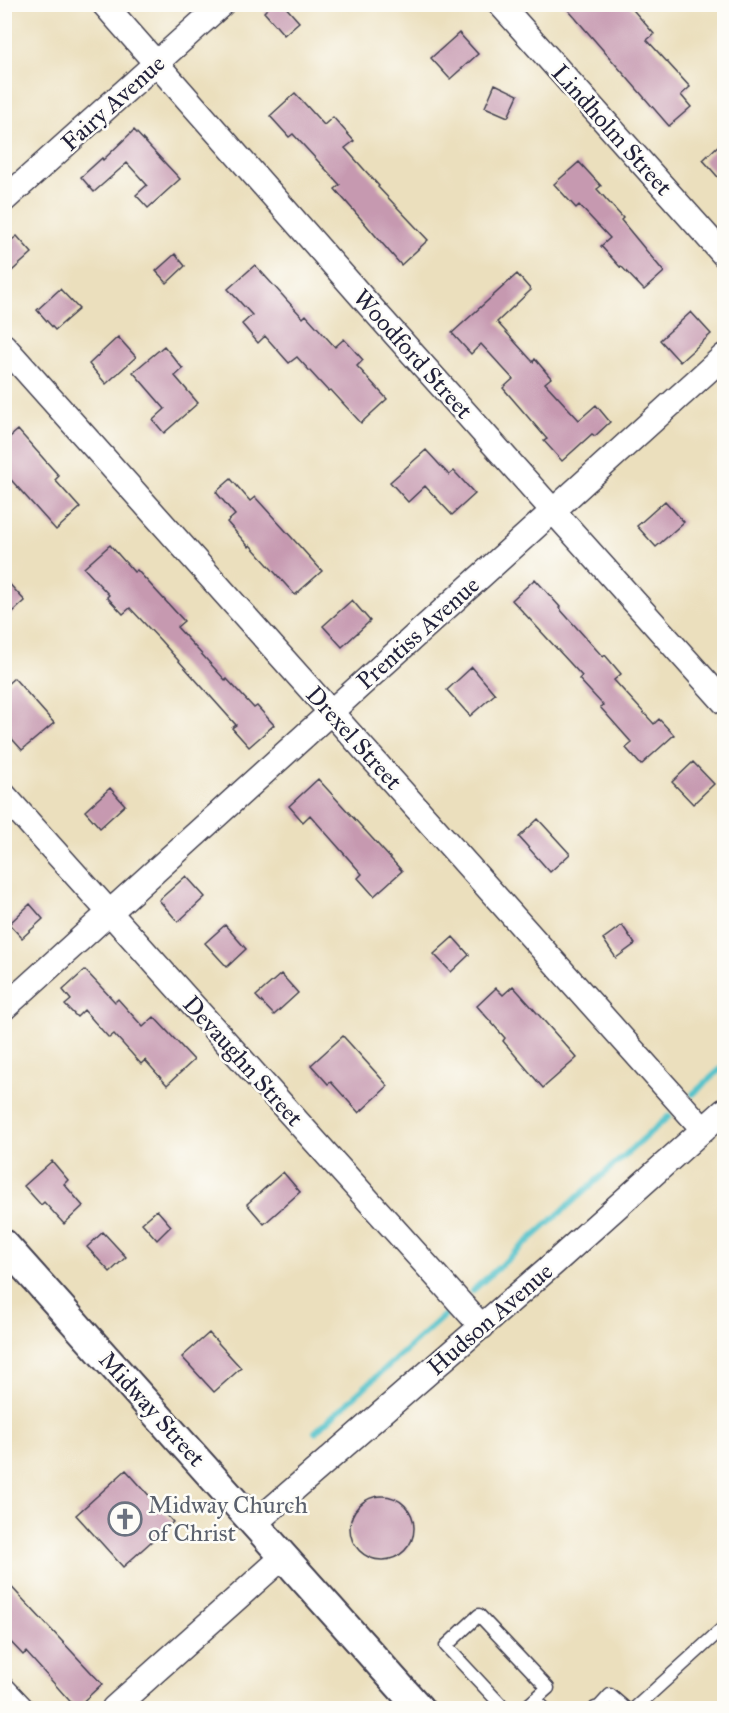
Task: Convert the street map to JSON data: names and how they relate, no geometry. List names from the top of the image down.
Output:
{
  "streets": {
    "street": [
      "Fairy Avenue",
      "Lindholm Street",
      "Woodford Street",
      "Prentiss Avenue",
      "Drexel Street",
      "Devaughn Street",
      "Hudson Avenue",
      "Midway Street"
    ]
  },
  "crossings": [
    ["Fairy Avenue", "Woodford Street"],
    ["Woodford Street", "Prentiss Avenue"],
    ["Prentiss Avenue", "Drexel Street"],
    ["Prentiss Avenue", "Devaughn Street"],
    ["Drexel Street", "Hudson Avenue"],
    ["Devaughn Street", "Hudson Avenue"],
    ["Hudson Avenue", "Midway Street"]
  ],
  "places": {
    "church": ["Midway Church of Christ"]
  }
}
